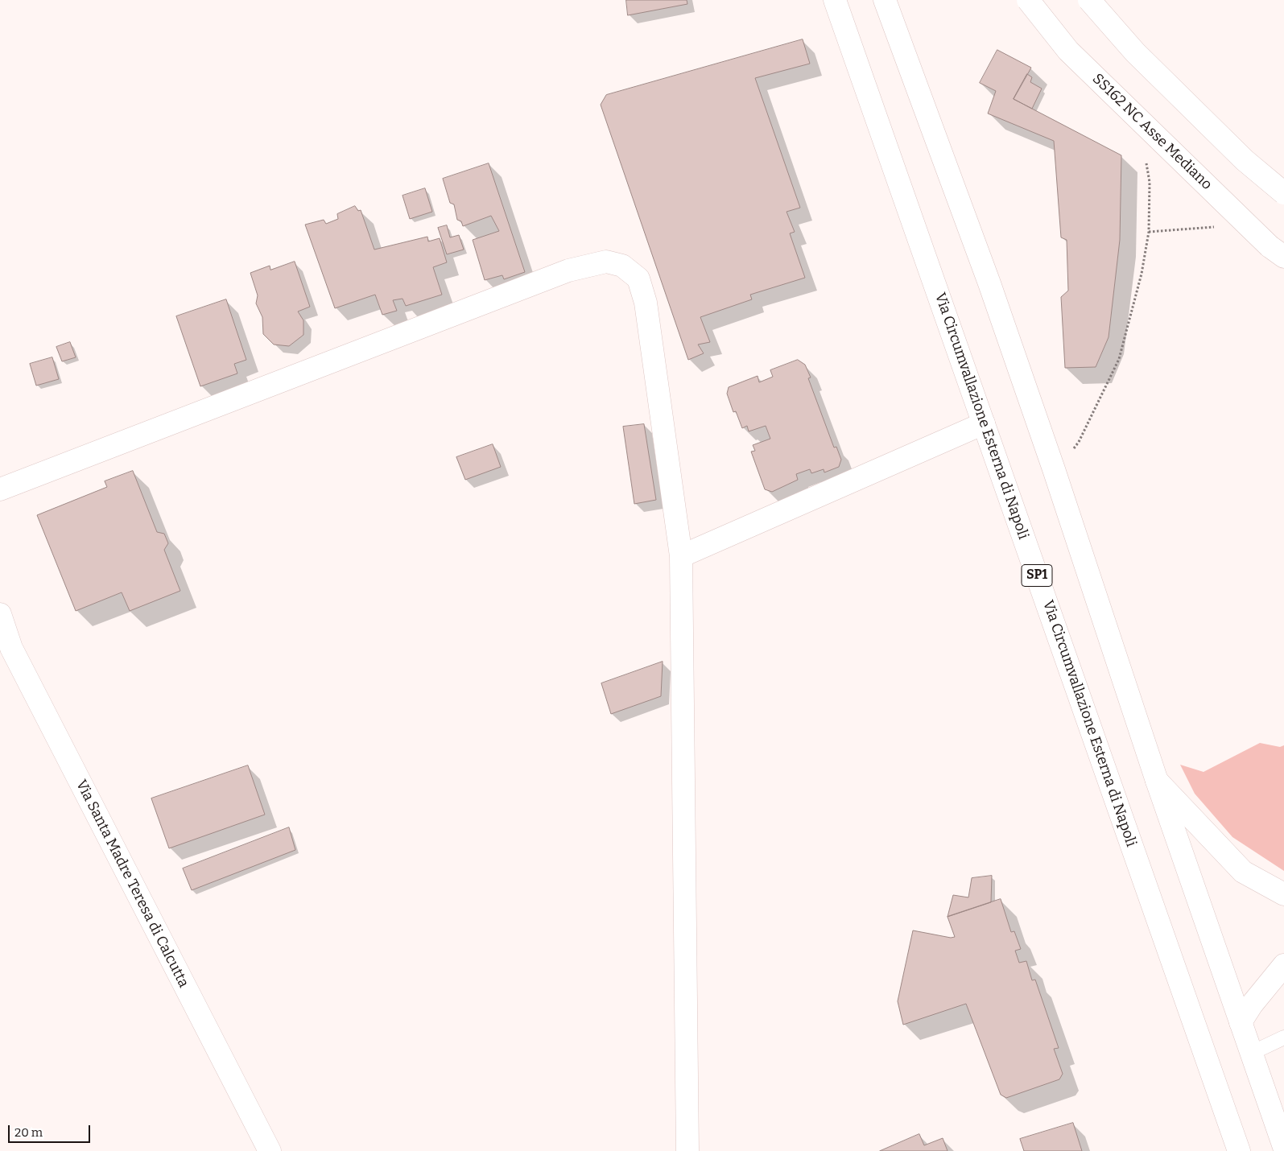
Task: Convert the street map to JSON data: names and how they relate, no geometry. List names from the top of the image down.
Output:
{
  "streets": {
    "main road": [
      "SS162 NC Asse Mediano",
      "Via Circumvallazione Esterna di Napoli",
      "SP1",
      "Via Santa Madre Teresa di Calcutta"
    ]
  },
  "scale_bar": "20 m"
}
